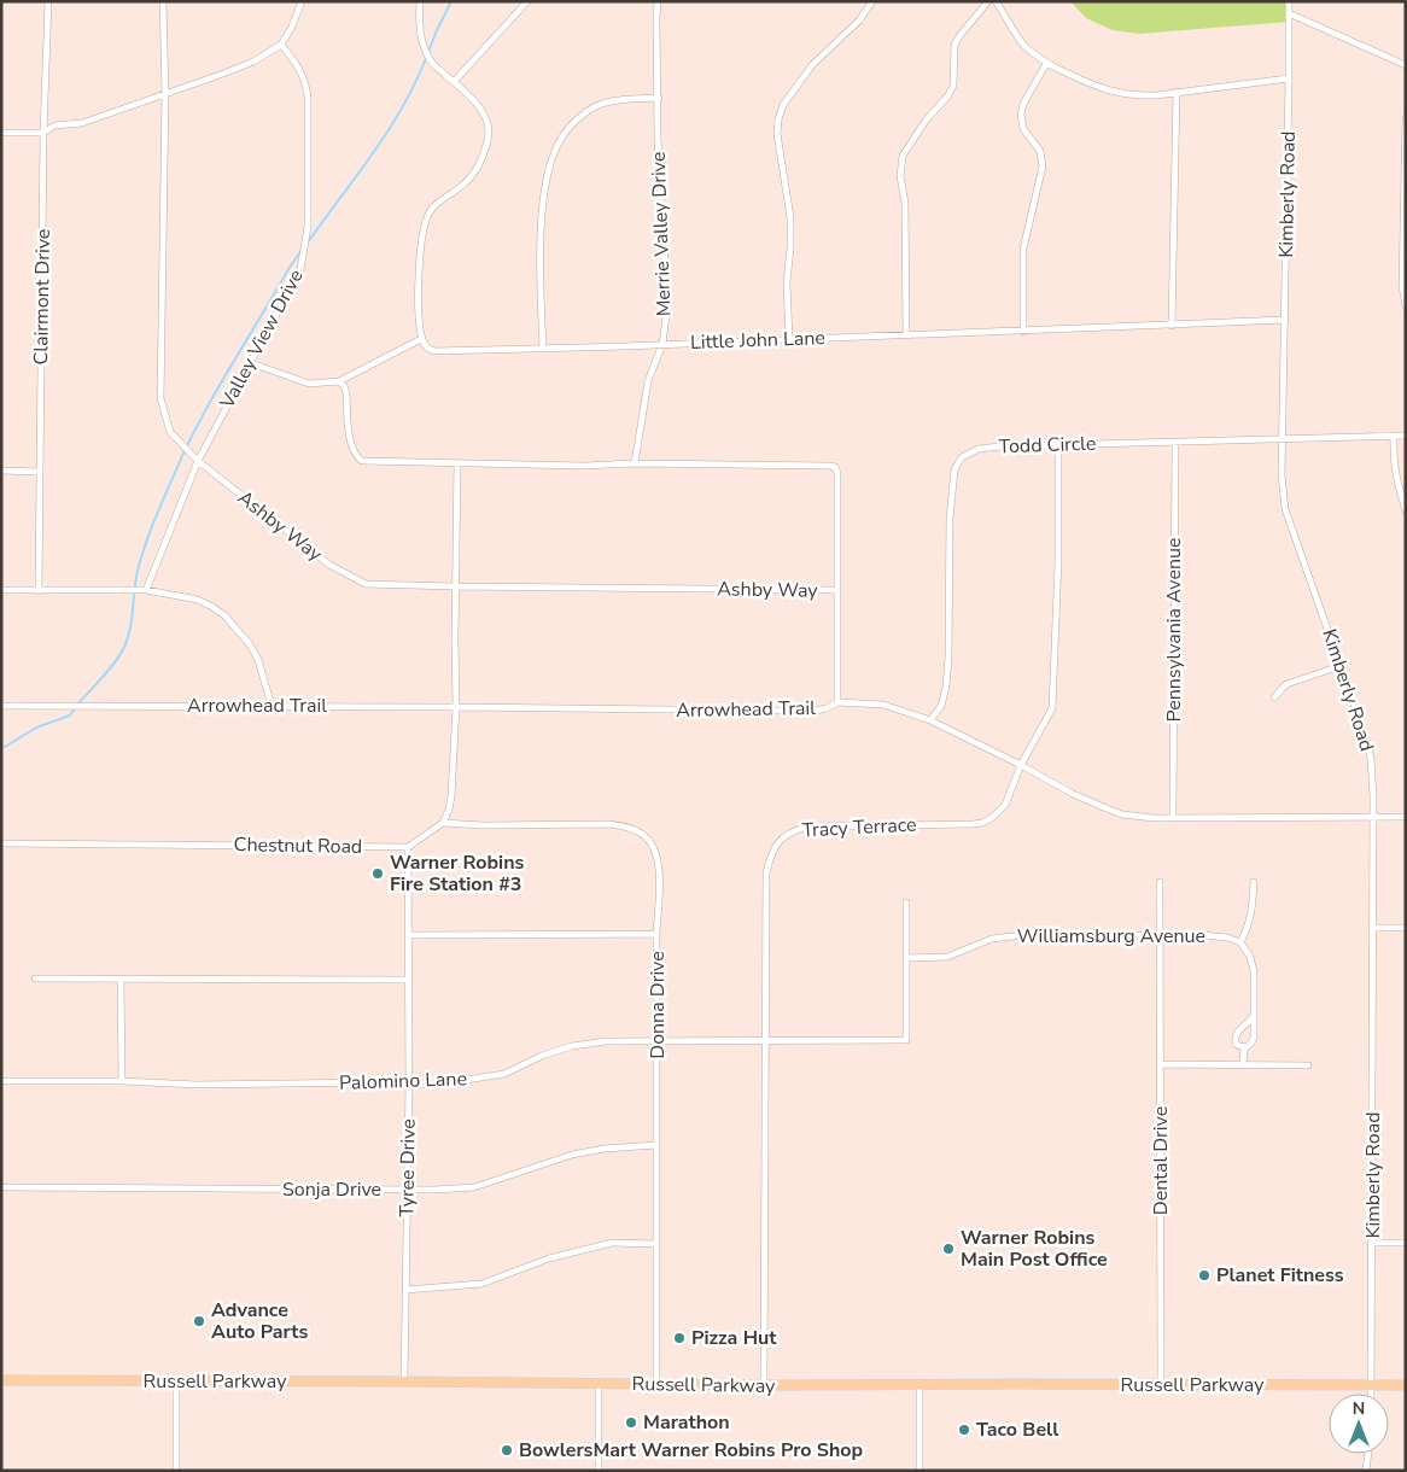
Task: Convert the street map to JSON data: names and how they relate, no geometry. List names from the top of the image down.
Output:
{
  "streets": {
    "main road": ["Russell Parkway"],
    "street": [
      "Kimberly Road",
      "Merrie Valley Drive",
      "Clairmont Drive",
      "Valley View Drive",
      "Little John Lane",
      "Todd Circle",
      "Ashby Way",
      "Pennsylvania Avenue",
      "Arrowhead Trail",
      "Tracy Terrace",
      "Chestnut Road",
      "Williamsburg Avenue",
      "Donna Drive",
      "Palomino Lane",
      "Dental Drive",
      "Tyree Drive",
      "Sonja Drive"
    ]
  },
  "crossings": [
    ["Kimberly Road", "Little John Lane"],
    ["Kimberly Road", "Todd Circle"],
    ["Kimberly Road", "Russell Parkway"],
    ["Merrie Valley Drive", "Little John Lane"],
    ["Merrie Valley Drive", "Arrowhead Trail"],
    ["Valley View Drive", "Ashby Way"],
    ["Todd Circle", "Pennsylvania Avenue"],
    ["Todd Circle", "Tracy Terrace"],
    ["Ashby Way", "Arrowhead Trail"],
    ["Tracy Terrace", "Palomino Lane"],
    ["Tracy Terrace", "Russell Parkway"],
    ["Chestnut Road", "Tyree Drive"],
    ["Williamsburg Avenue", "Palomino Lane"],
    ["Williamsburg Avenue", "Dental Drive"],
    ["Donna Drive", "Palomino Lane"],
    ["Donna Drive", "Sonja Drive"],
    ["Donna Drive", "Russell Parkway"],
    ["Palomino Lane", "Tyree Drive"],
    ["Dental Drive", "Russell Parkway"],
    ["Tyree Drive", "Sonja Drive"],
    ["Tyree Drive", "Russell Parkway"]
  ],
  "places": [
    "Warner Robins Fire Station #3",
    "Warner Robins Main Post Office",
    "Planet Fitness",
    "Advance Auto Parts",
    "Pizza Hut",
    "Marathon",
    "Taco Bell",
    "BowlersMart Warner Robins Pro Shop"
  ],
  "north": "top"
}
